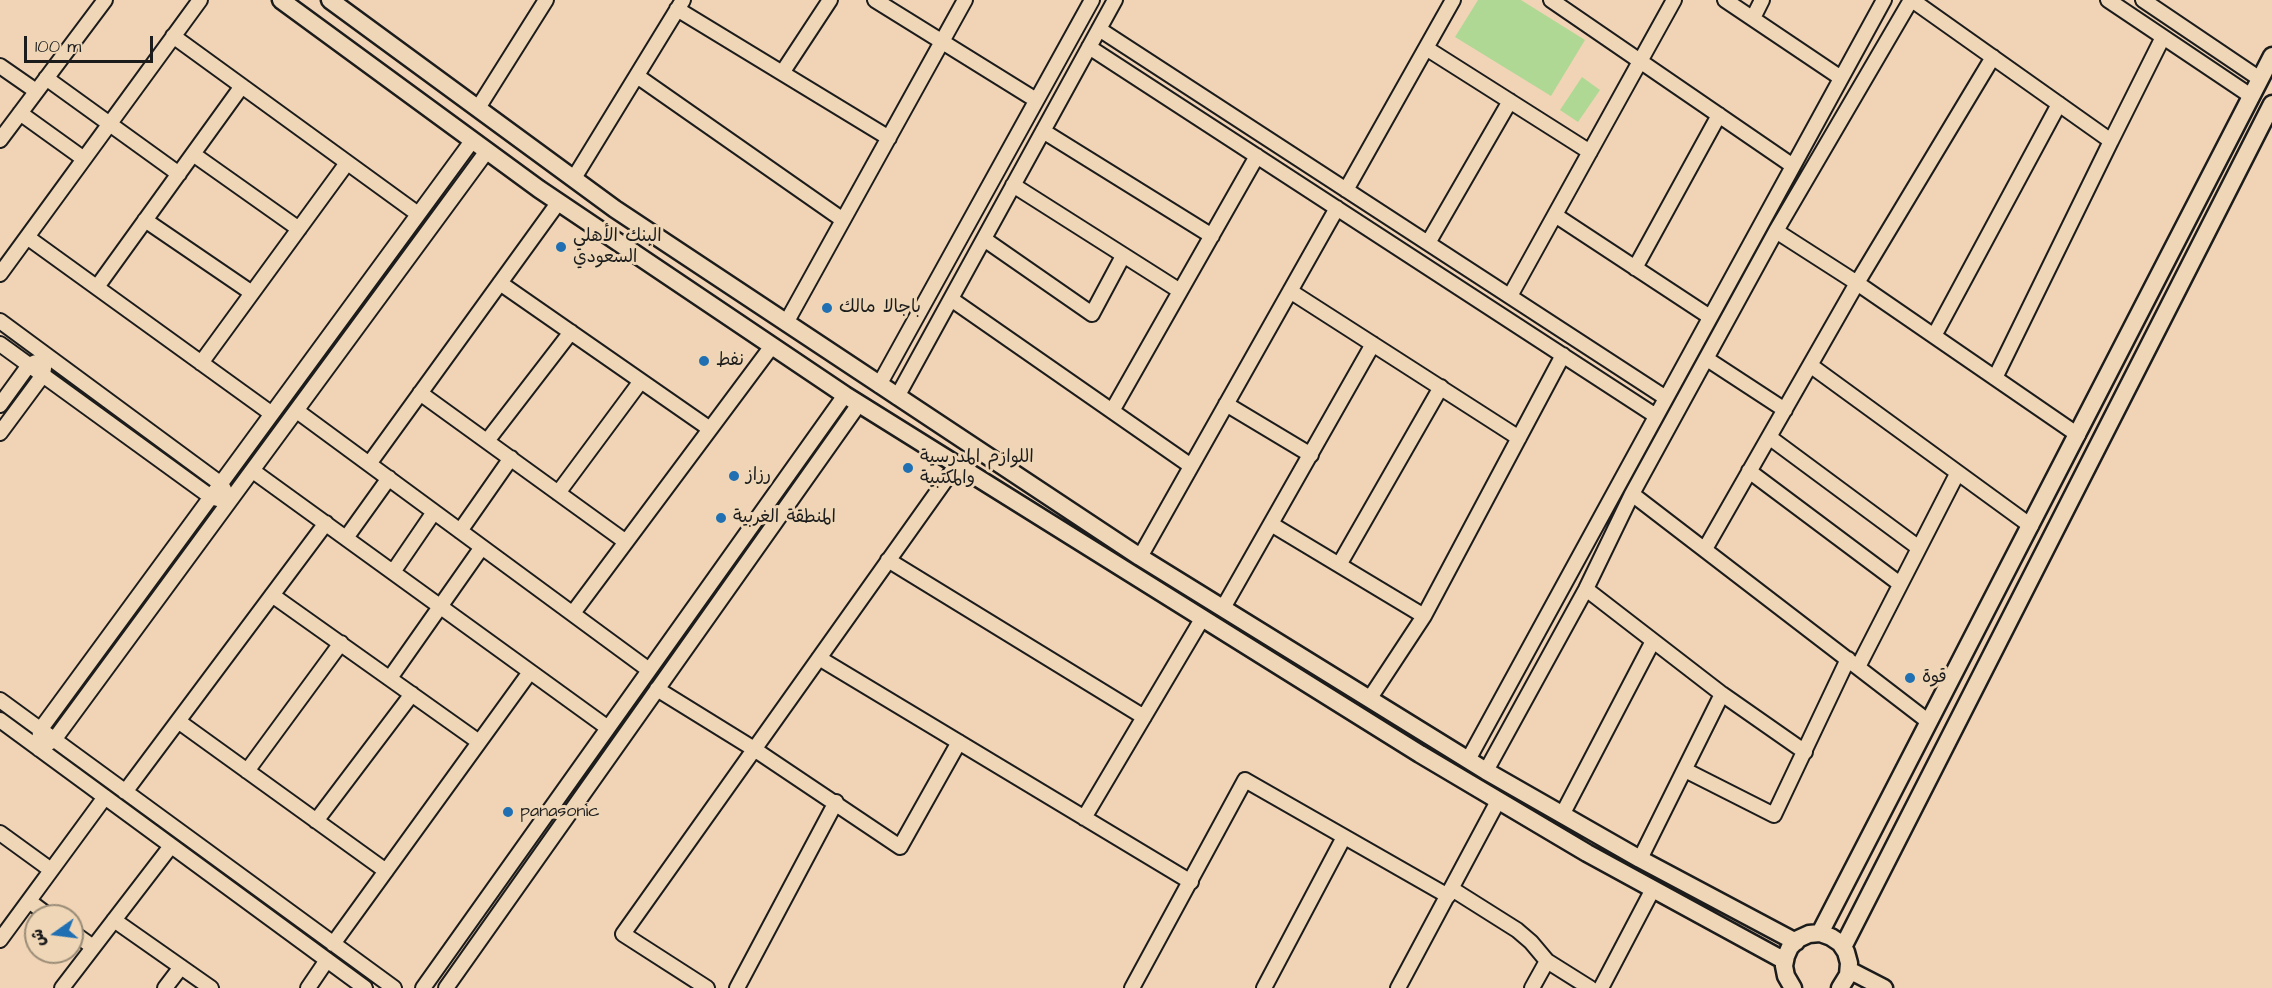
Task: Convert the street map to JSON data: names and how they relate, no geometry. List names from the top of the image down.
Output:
{
  "places": [
    "البنك الأهلي السعودي",
    "باجالا مالك",
    "نفط",
    "اللوازم المدرسية والمكتبية",
    "رزاز",
    "المنطقة الغربية",
    "قوة",
    "panasonic"
  ],
  "scale_bar": "100 m",
  "north": "left"
}
